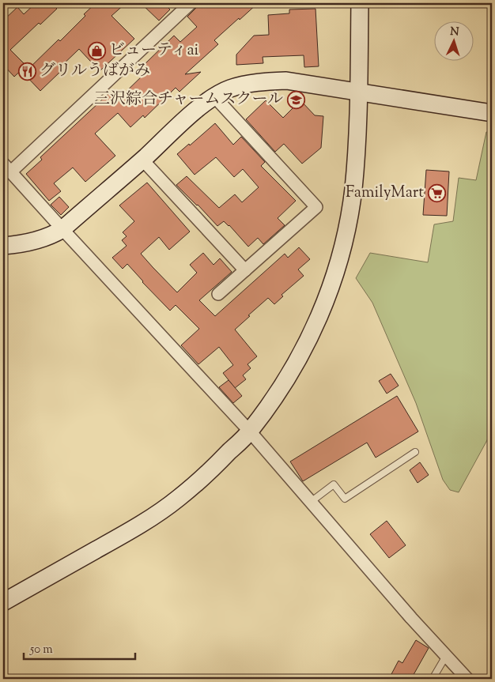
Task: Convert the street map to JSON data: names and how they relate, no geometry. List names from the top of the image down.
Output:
{
  "places": {
    "shop": ["ビューティai"],
    "restaurant": ["グリルうばがみ"],
    "school or university": ["三沢綜合チャームスクール"],
    "supermarket": ["FamilyMart"]
  },
  "scale_bar": "50 m",
  "north": "top"
}
